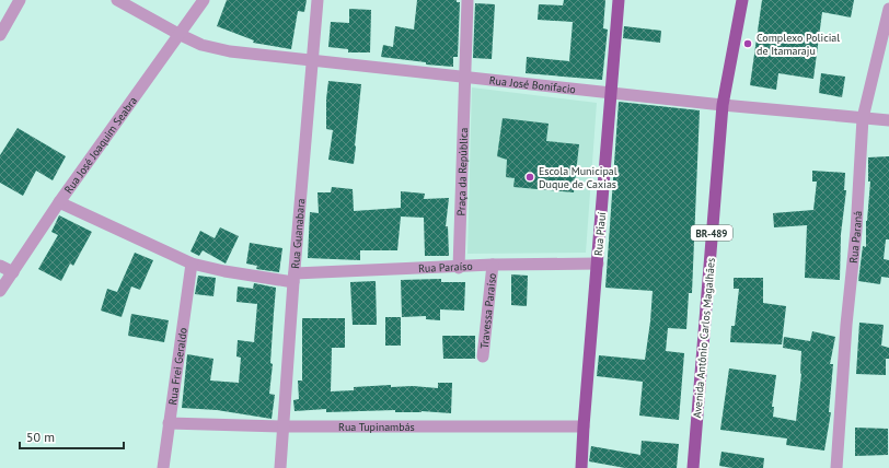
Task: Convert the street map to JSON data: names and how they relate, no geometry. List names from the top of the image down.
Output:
{
  "streets": {
    "main road": ["BR-489", "Rua Piauí", "Avenida Antônio Carlos Magalhães"],
    "street": [
      "Rua José Bonifacio",
      "Rua José Joaquim Seabra",
      "Praça da República",
      "Rua Guanabara",
      "Rua Paraná",
      "Rua Paraíso",
      "Travessa Paraíso",
      "Rua Frei Geraldo",
      "Rua Tupinambás"
    ]
  },
  "crossings": [
    ["Rua José Bonifacio", "Rua José Joaquim Seabra"],
    ["Rua José Bonifacio", "Praça da República"],
    ["Rua José Bonifacio", "Rua Guanabara"],
    ["Rua José Bonifacio", "Rua Piauí"],
    ["Rua José Bonifacio", "Rua Paraná"],
    ["Rua José Bonifacio", "Avenida Antônio Carlos Magalhães"],
    ["Rua José Joaquim Seabra", "Rua Paraíso"],
    ["Praça da República", "Rua Paraíso"],
    ["Rua Guanabara", "Rua Paraíso"],
    ["Rua Guanabara", "Rua Tupinambás"],
    ["Rua Piauí", "Rua Paraíso"],
    ["Rua Piauí", "Rua Tupinambás"],
    ["Rua Paraíso", "Travessa Paraíso"],
    ["Rua Paraíso", "Rua Frei Geraldo"],
    ["Rua Frei Geraldo", "Rua Tupinambás"]
  ],
  "places": ["Complexo Policial de Itamaraju", "Escola Municipal Duque de Caxias"],
  "scale_bar": "50 m"
}
